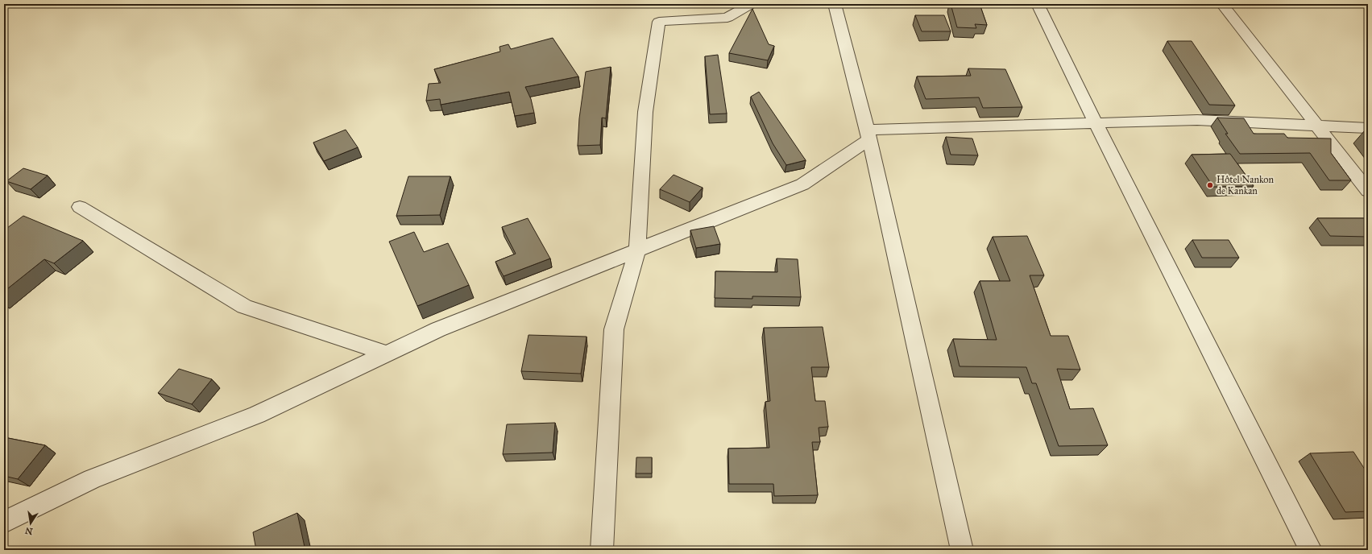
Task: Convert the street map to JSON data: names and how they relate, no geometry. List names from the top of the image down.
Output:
{
  "places": ["Hôtel Nankon de Kankan"],
  "north": "bottom"
}
